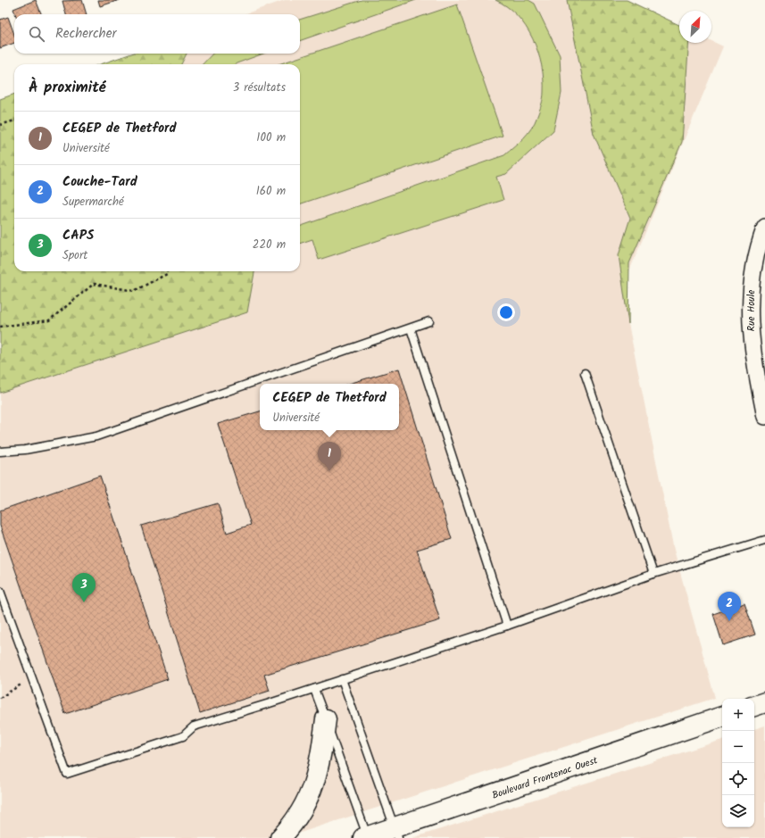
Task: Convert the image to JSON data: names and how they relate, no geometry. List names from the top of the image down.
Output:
{
  "streets": {
    "main road": ["Boulevard Frontenac Ouest"],
    "street": ["Rue Houle"]
  },
  "north": "top right",
  "page": {
    "search": "Rechercher",
    "heading": ["À proximité", "3 résultats"],
    "list": [
      {
        "mark": "1",
        "name": "CEGEP de Thetford",
        "note": "Université",
        "value": "100 m"
      },
      {
        "mark": "2",
        "name": "Couche-Tard",
        "note": "Supermarché",
        "value": "160 m"
      },
      {
        "mark": "3",
        "name": "CAPS",
        "note": "Sport",
        "value": "220 m"
      }
    ],
    "popup": ["CEGEP de Thetford", "Université"],
    "pins": ["1", "3", "2"],
    "map_buttons": ["+", "−"]
  }
}
